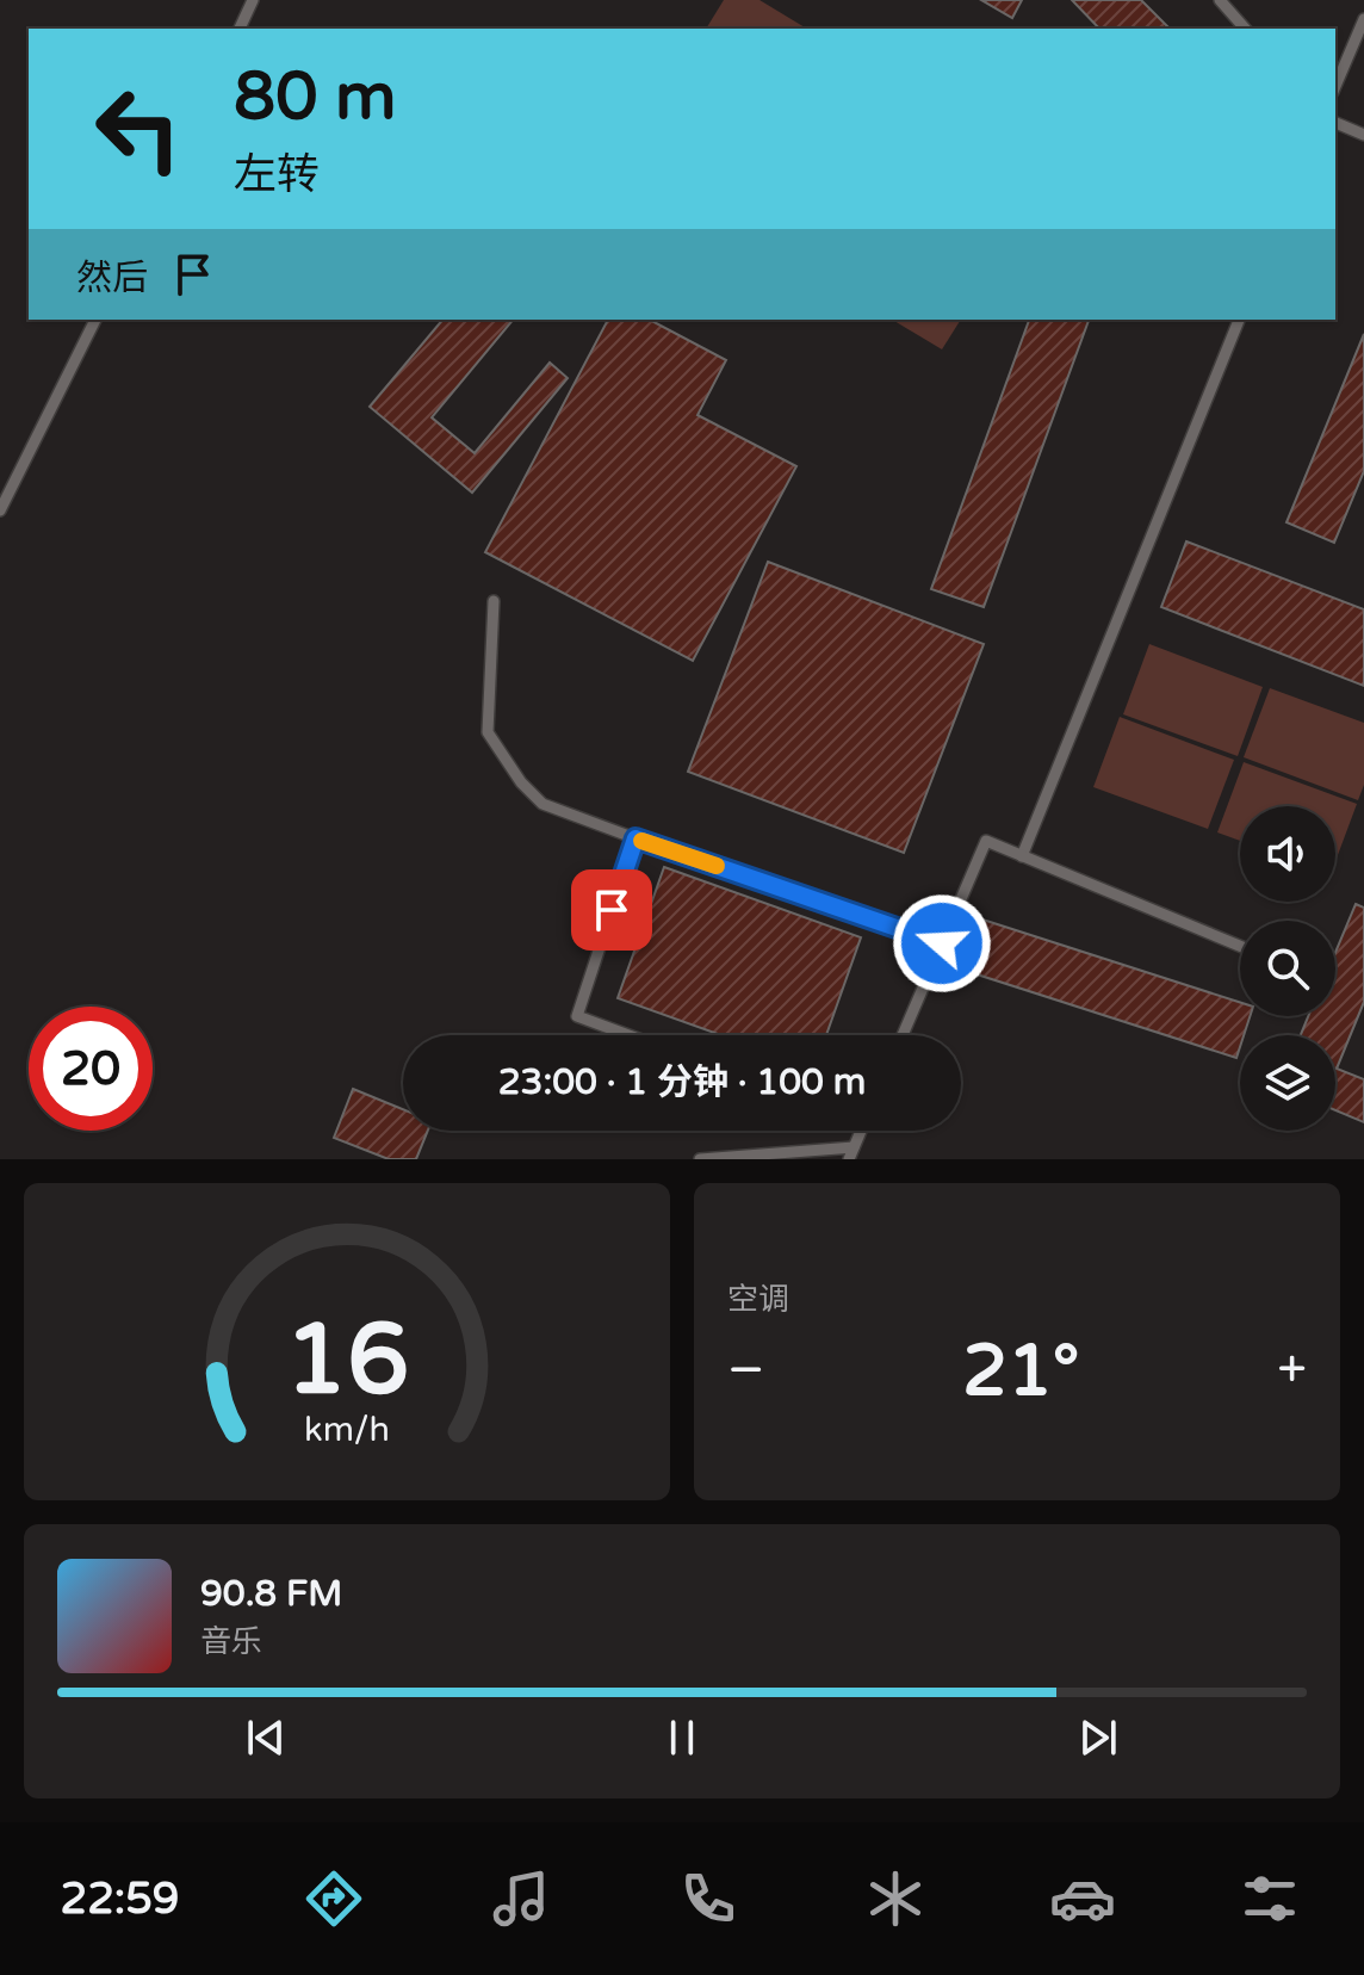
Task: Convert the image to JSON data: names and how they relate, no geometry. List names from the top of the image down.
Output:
{
  "page": {
    "turn": ["80 m", "左转"],
    "then": "然后",
    "limit": "20",
    "trip": "23:00 · 1 分钟 · 100 m",
    "tile": "空调",
    "heat": ["−", "21°", "+"],
    "song": ["90.8 FM", "音乐"],
    "tabs": "22:59",
    "gauge": ["16", "km/h"]
  }
}
